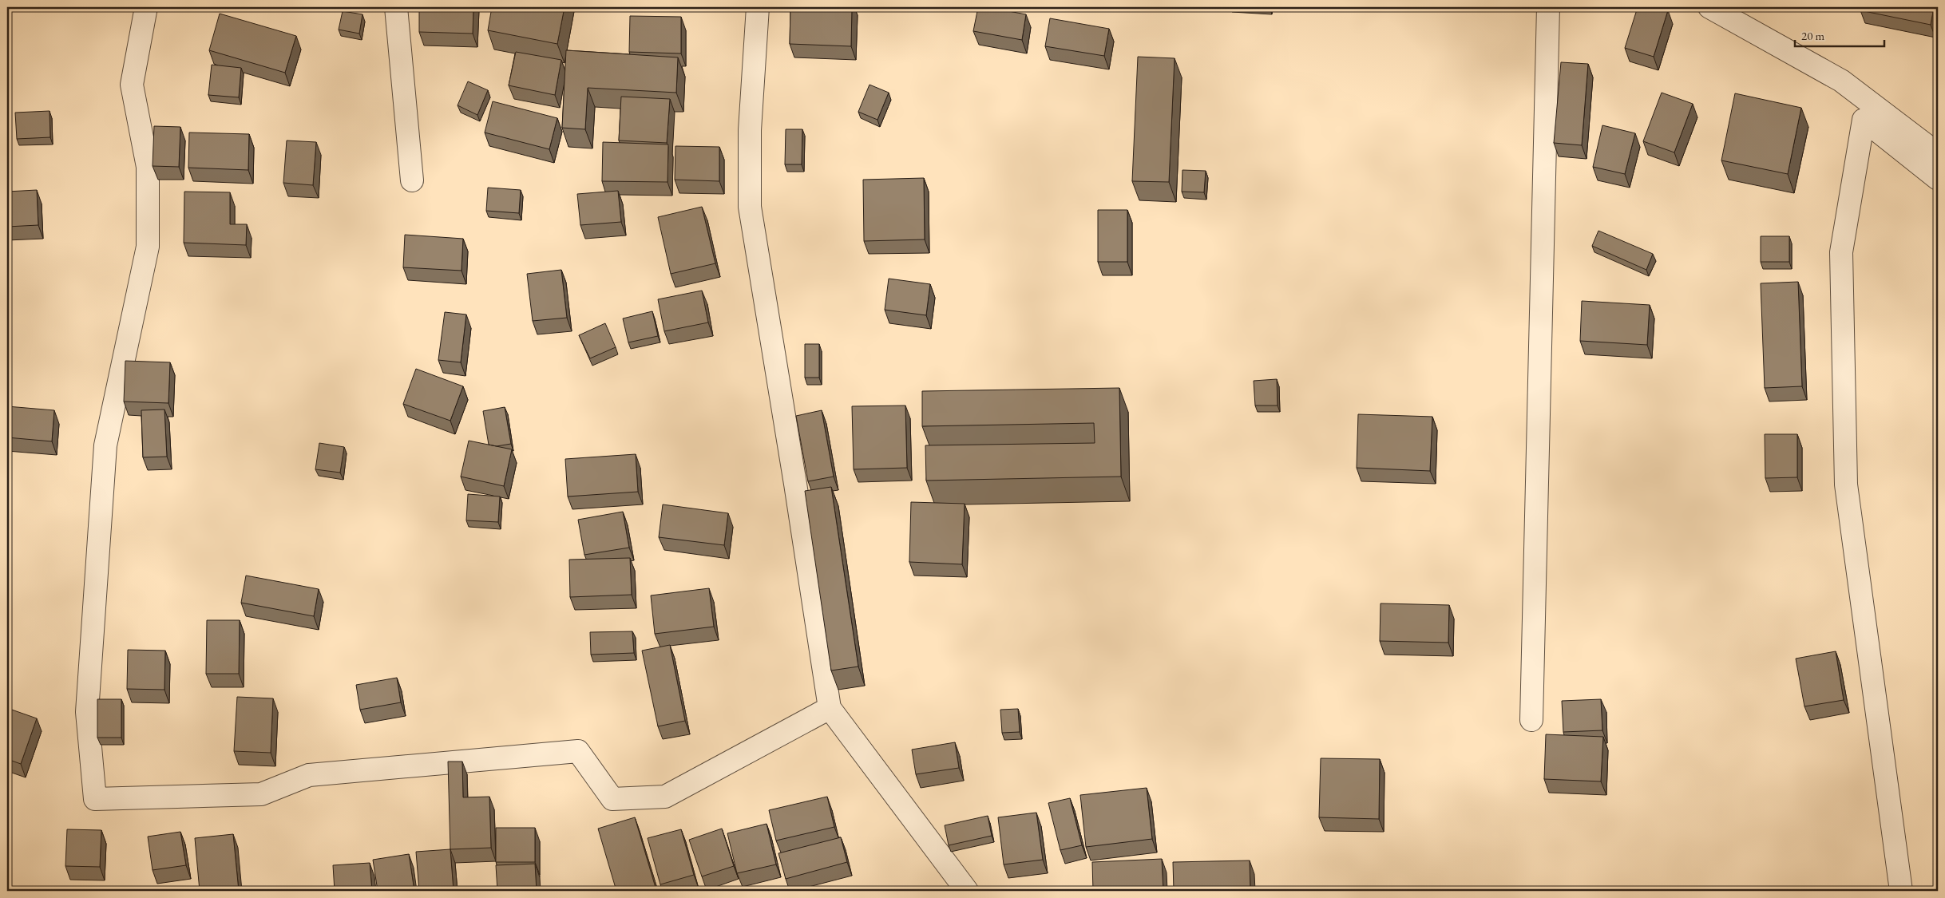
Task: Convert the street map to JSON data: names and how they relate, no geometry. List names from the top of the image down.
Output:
{
  "scale_bar": "20 m"
}
